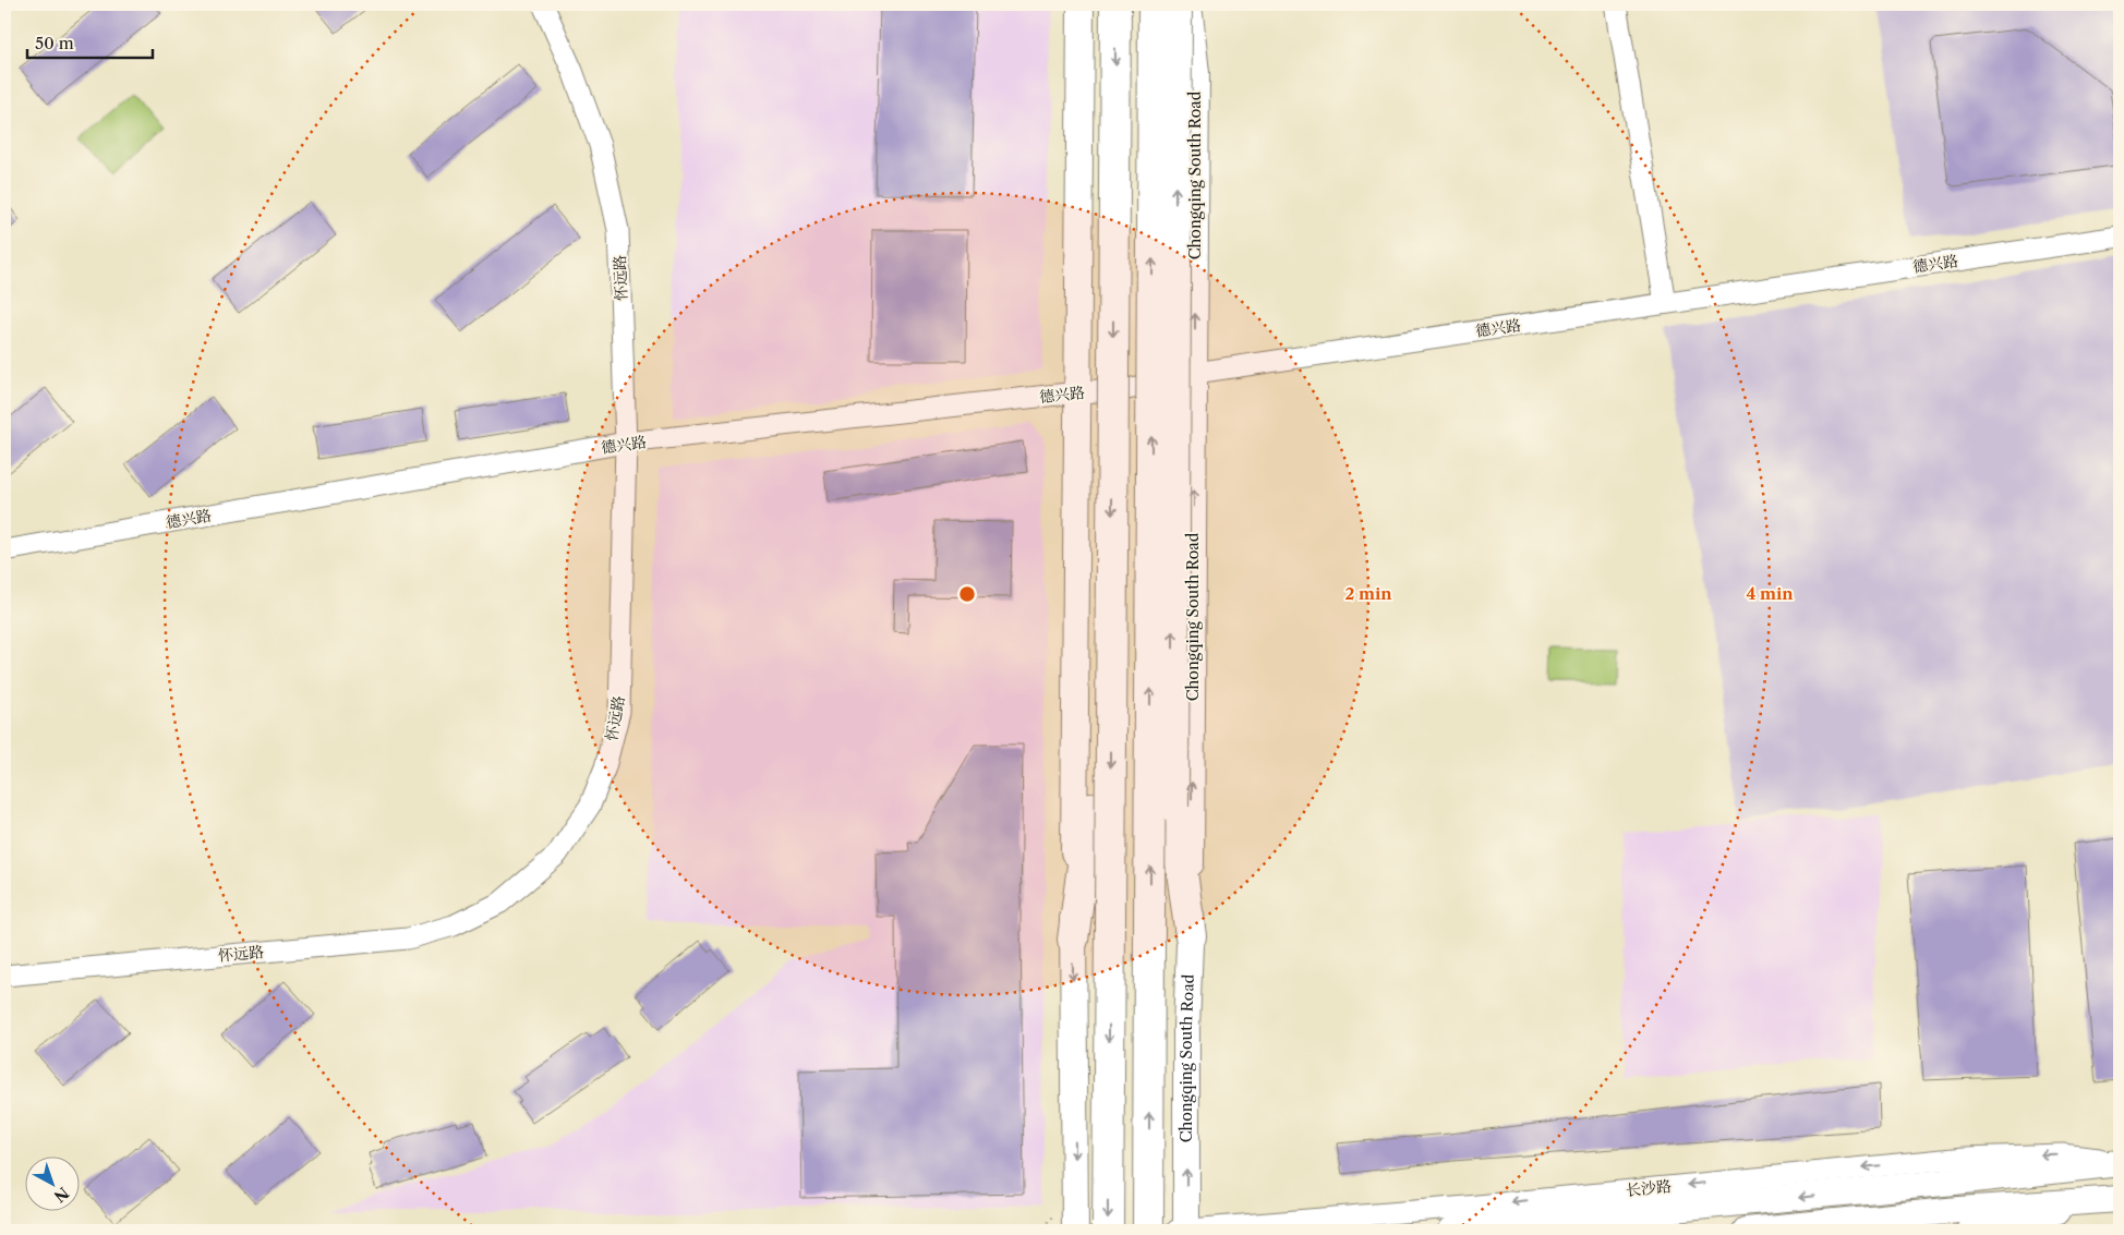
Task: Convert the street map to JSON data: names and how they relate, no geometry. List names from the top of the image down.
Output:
{
  "streets": {
    "main road": ["Chongqing South Road", "长沙路"],
    "street": ["德兴路", "怀远路"]
  },
  "crossings": [
    ["Chongqing South Road", "德兴路"],
    ["Chongqing South Road", "长沙路"],
    ["德兴路", "怀远路"]
  ],
  "one_way": ["长沙路"],
  "scale_bar": "50 m",
  "north": "bottom right",
  "rings": ["2 min", "4 min"]
}
